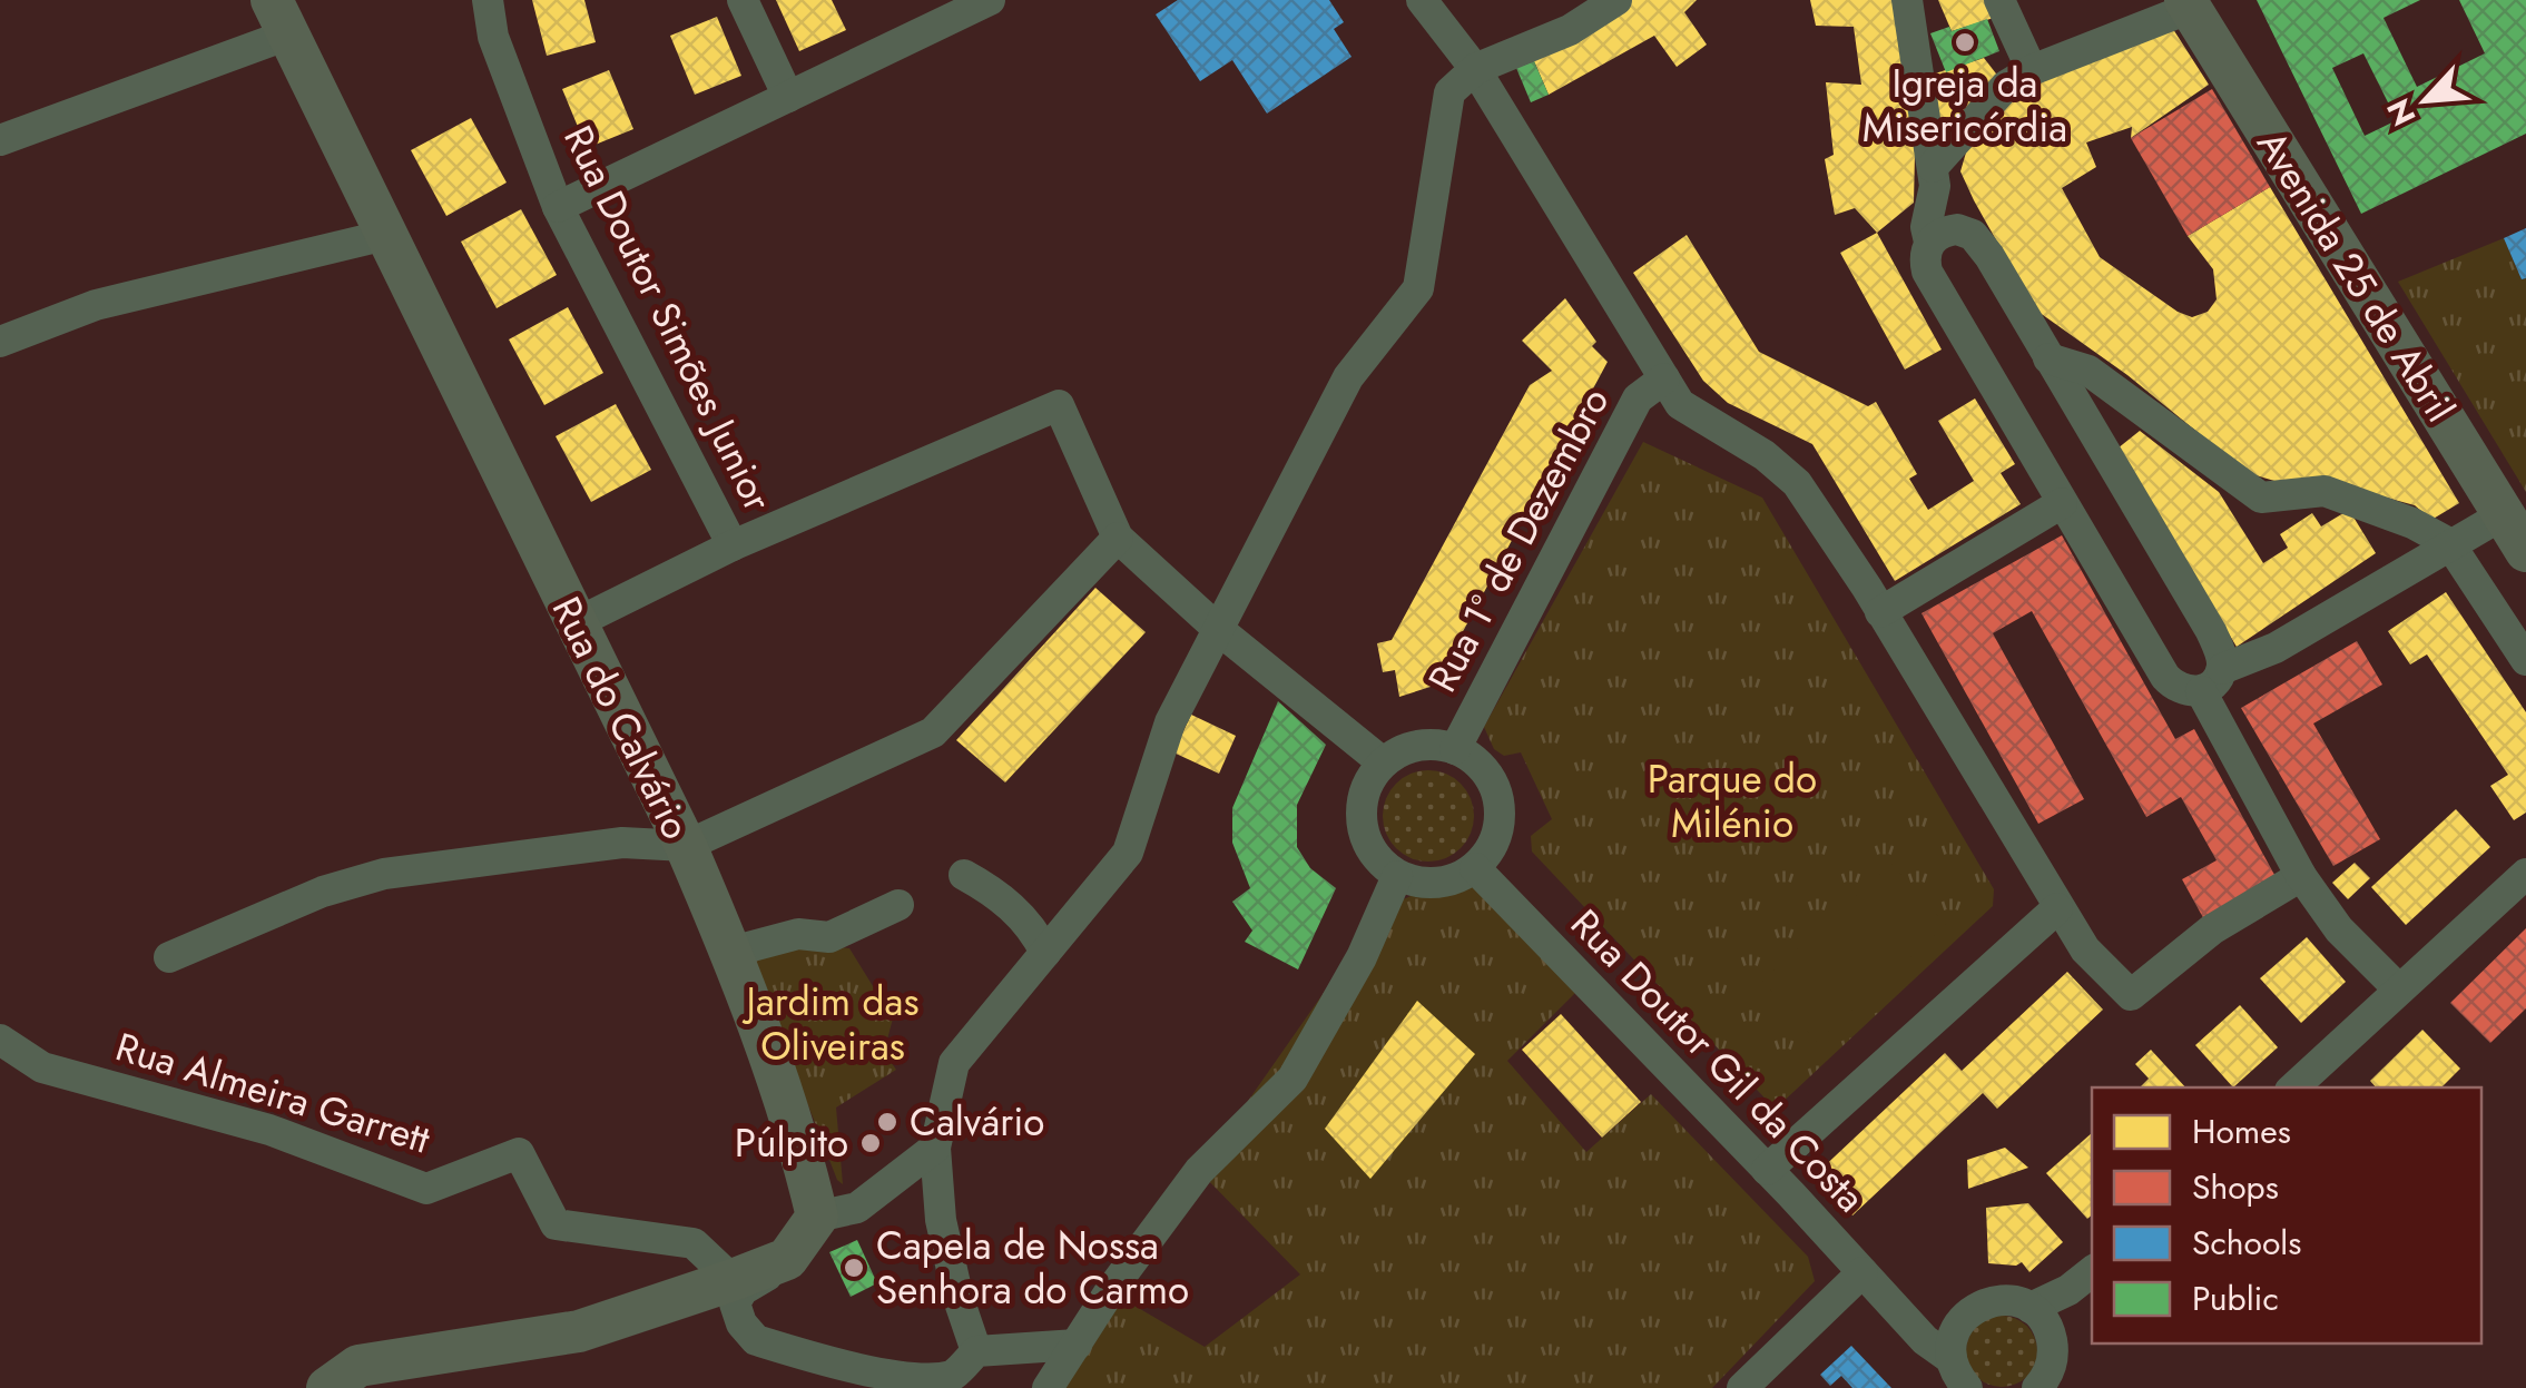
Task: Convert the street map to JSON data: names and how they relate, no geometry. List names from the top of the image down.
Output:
{
  "streets": {
    "street": [
      "Avenida 25 de Abril",
      "Rua Doutor Simões Junior",
      "Rua 1º de Dezembro",
      "Rua do Calvário",
      "Rua Doutor Gil da Costa",
      "Rua Almeira Garrett"
    ]
  },
  "crossings": [
    ["Rua 1º de Dezembro", "Rua Doutor Gil da Costa"]
  ],
  "parks": ["Parque do Milénio", "Jardim das Oliveiras"],
  "places": [
    "Igreja da Misericórdia",
    "Calvário",
    "Púlpito",
    "Capela de Nossa Senhora do Carmo"
  ],
  "legend": [
    "Homes",
    "Shops",
    "Schools",
    "Public"
  ],
  "north": "bottom left"
}
